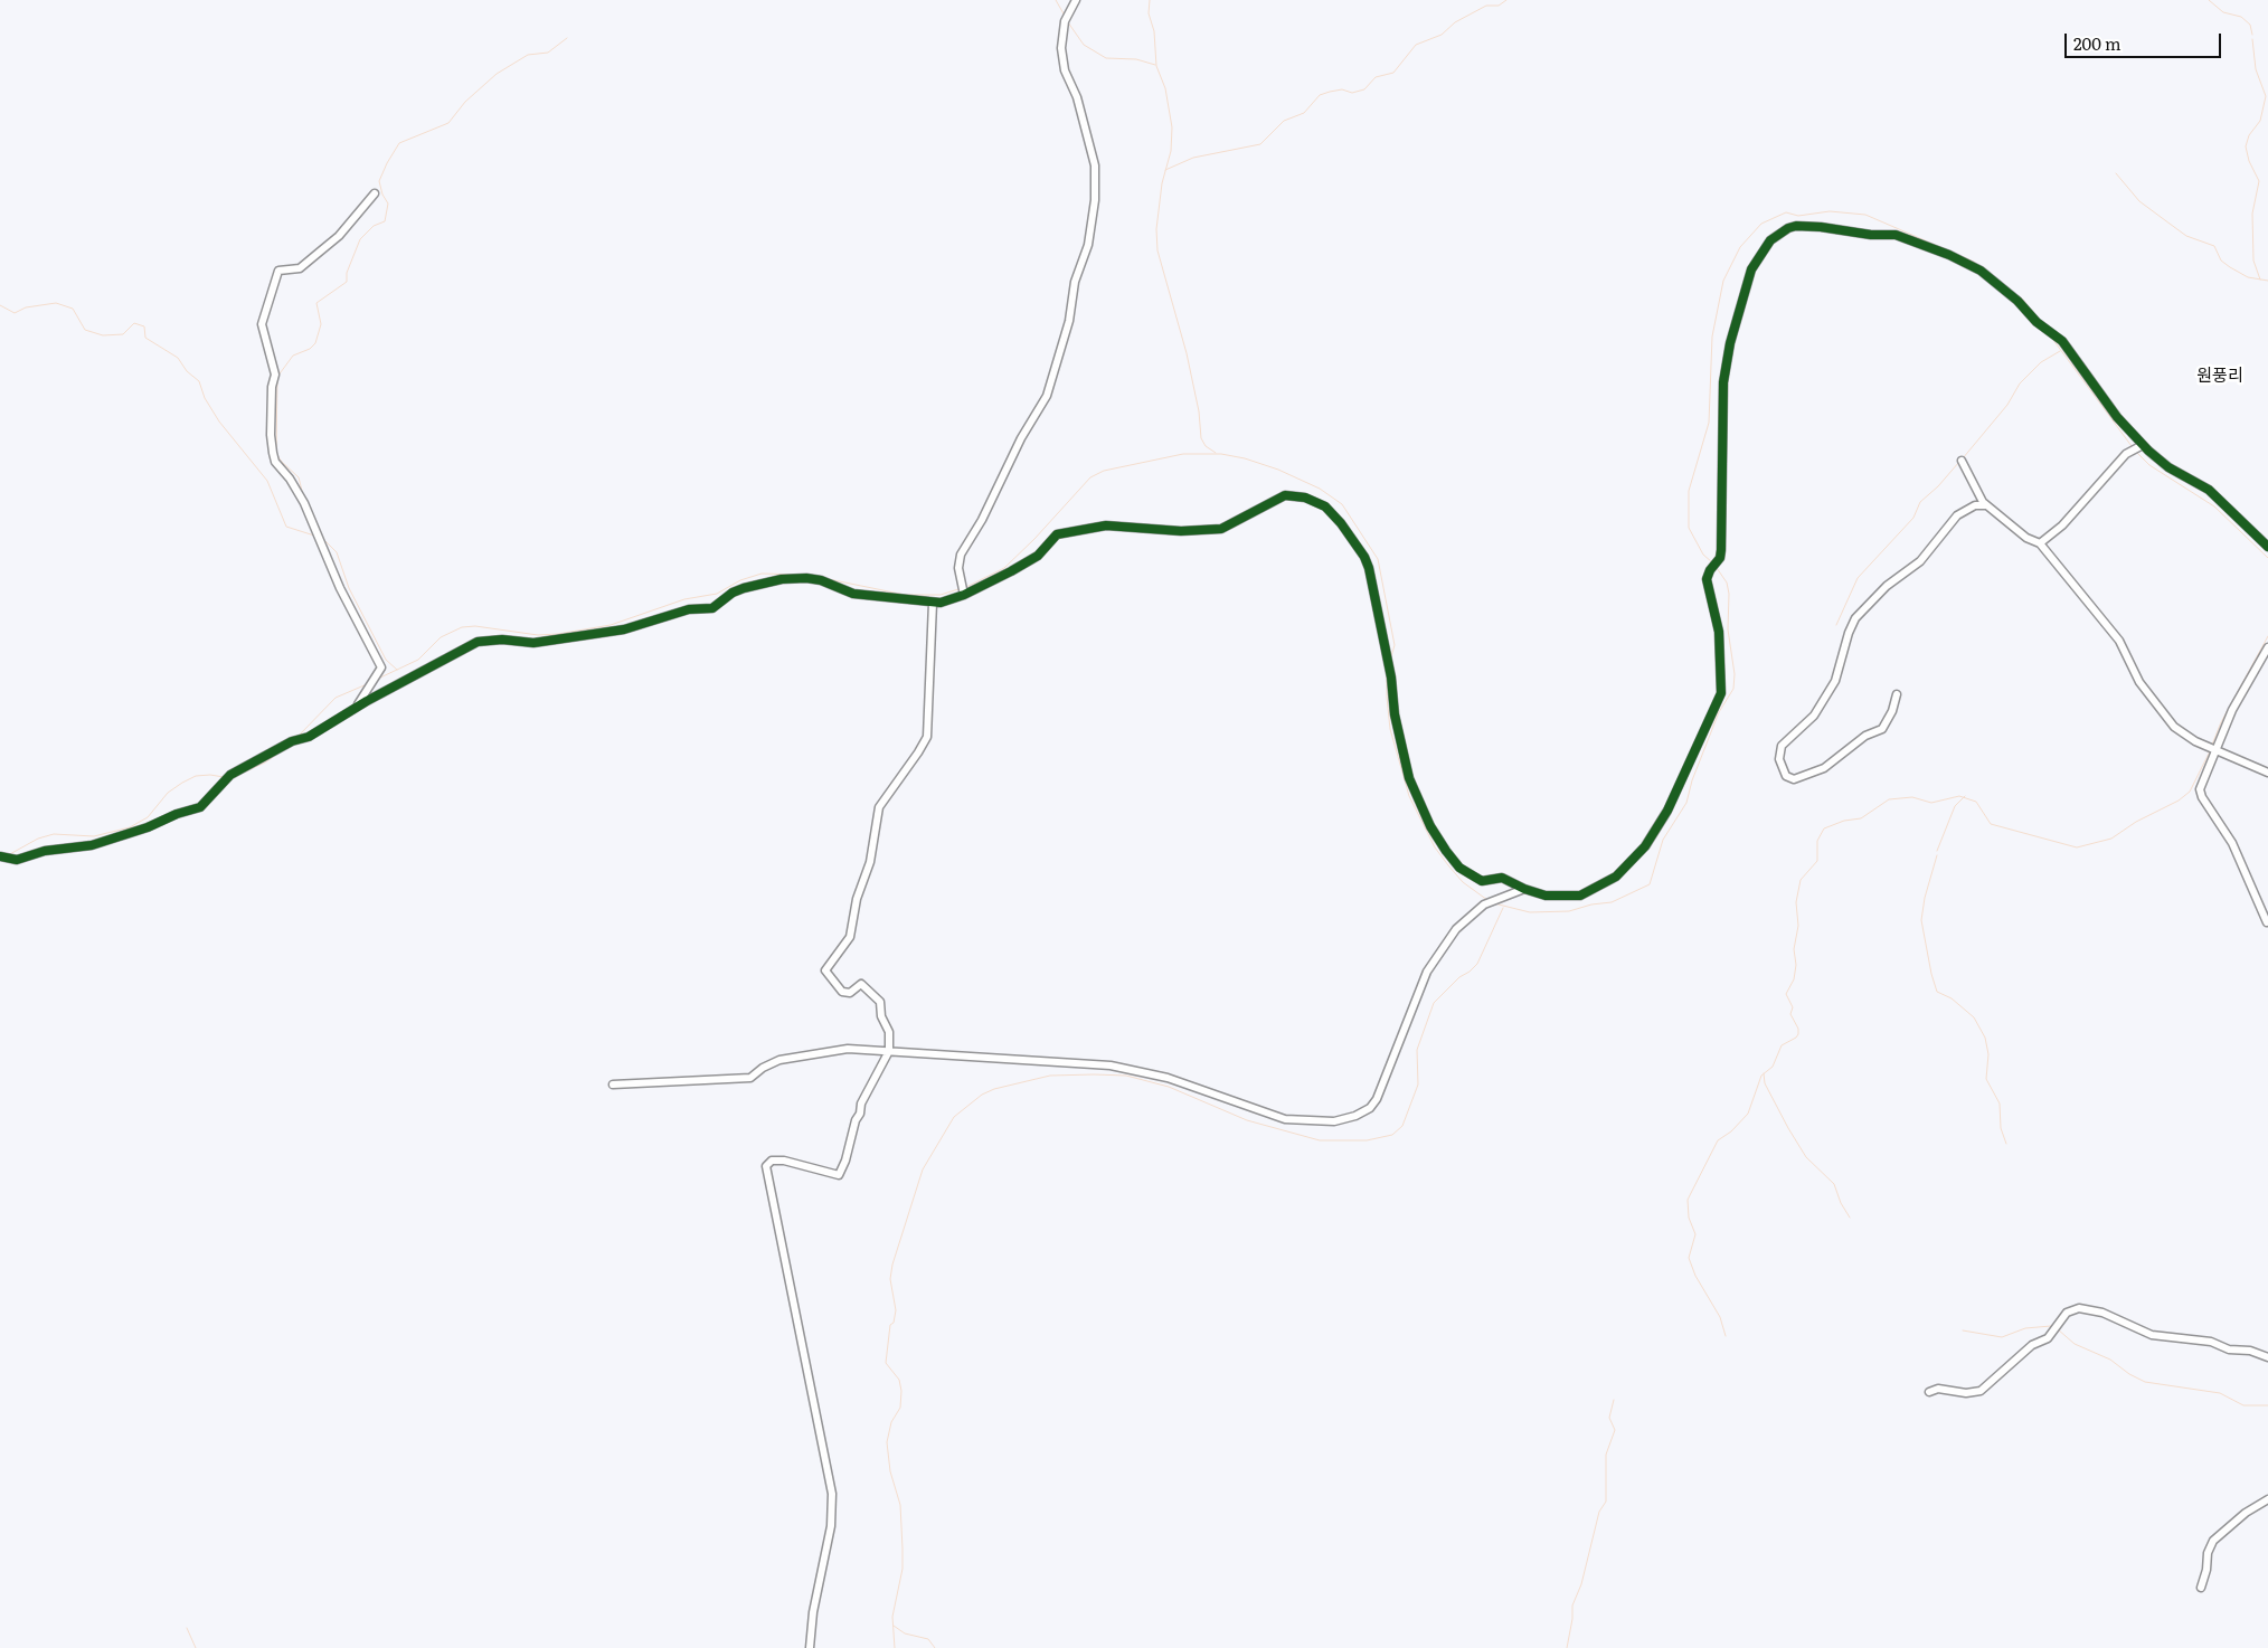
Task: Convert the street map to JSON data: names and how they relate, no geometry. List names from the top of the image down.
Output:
{
  "districts": ["원풍리"],
  "scale_bar": "200 m"
}
